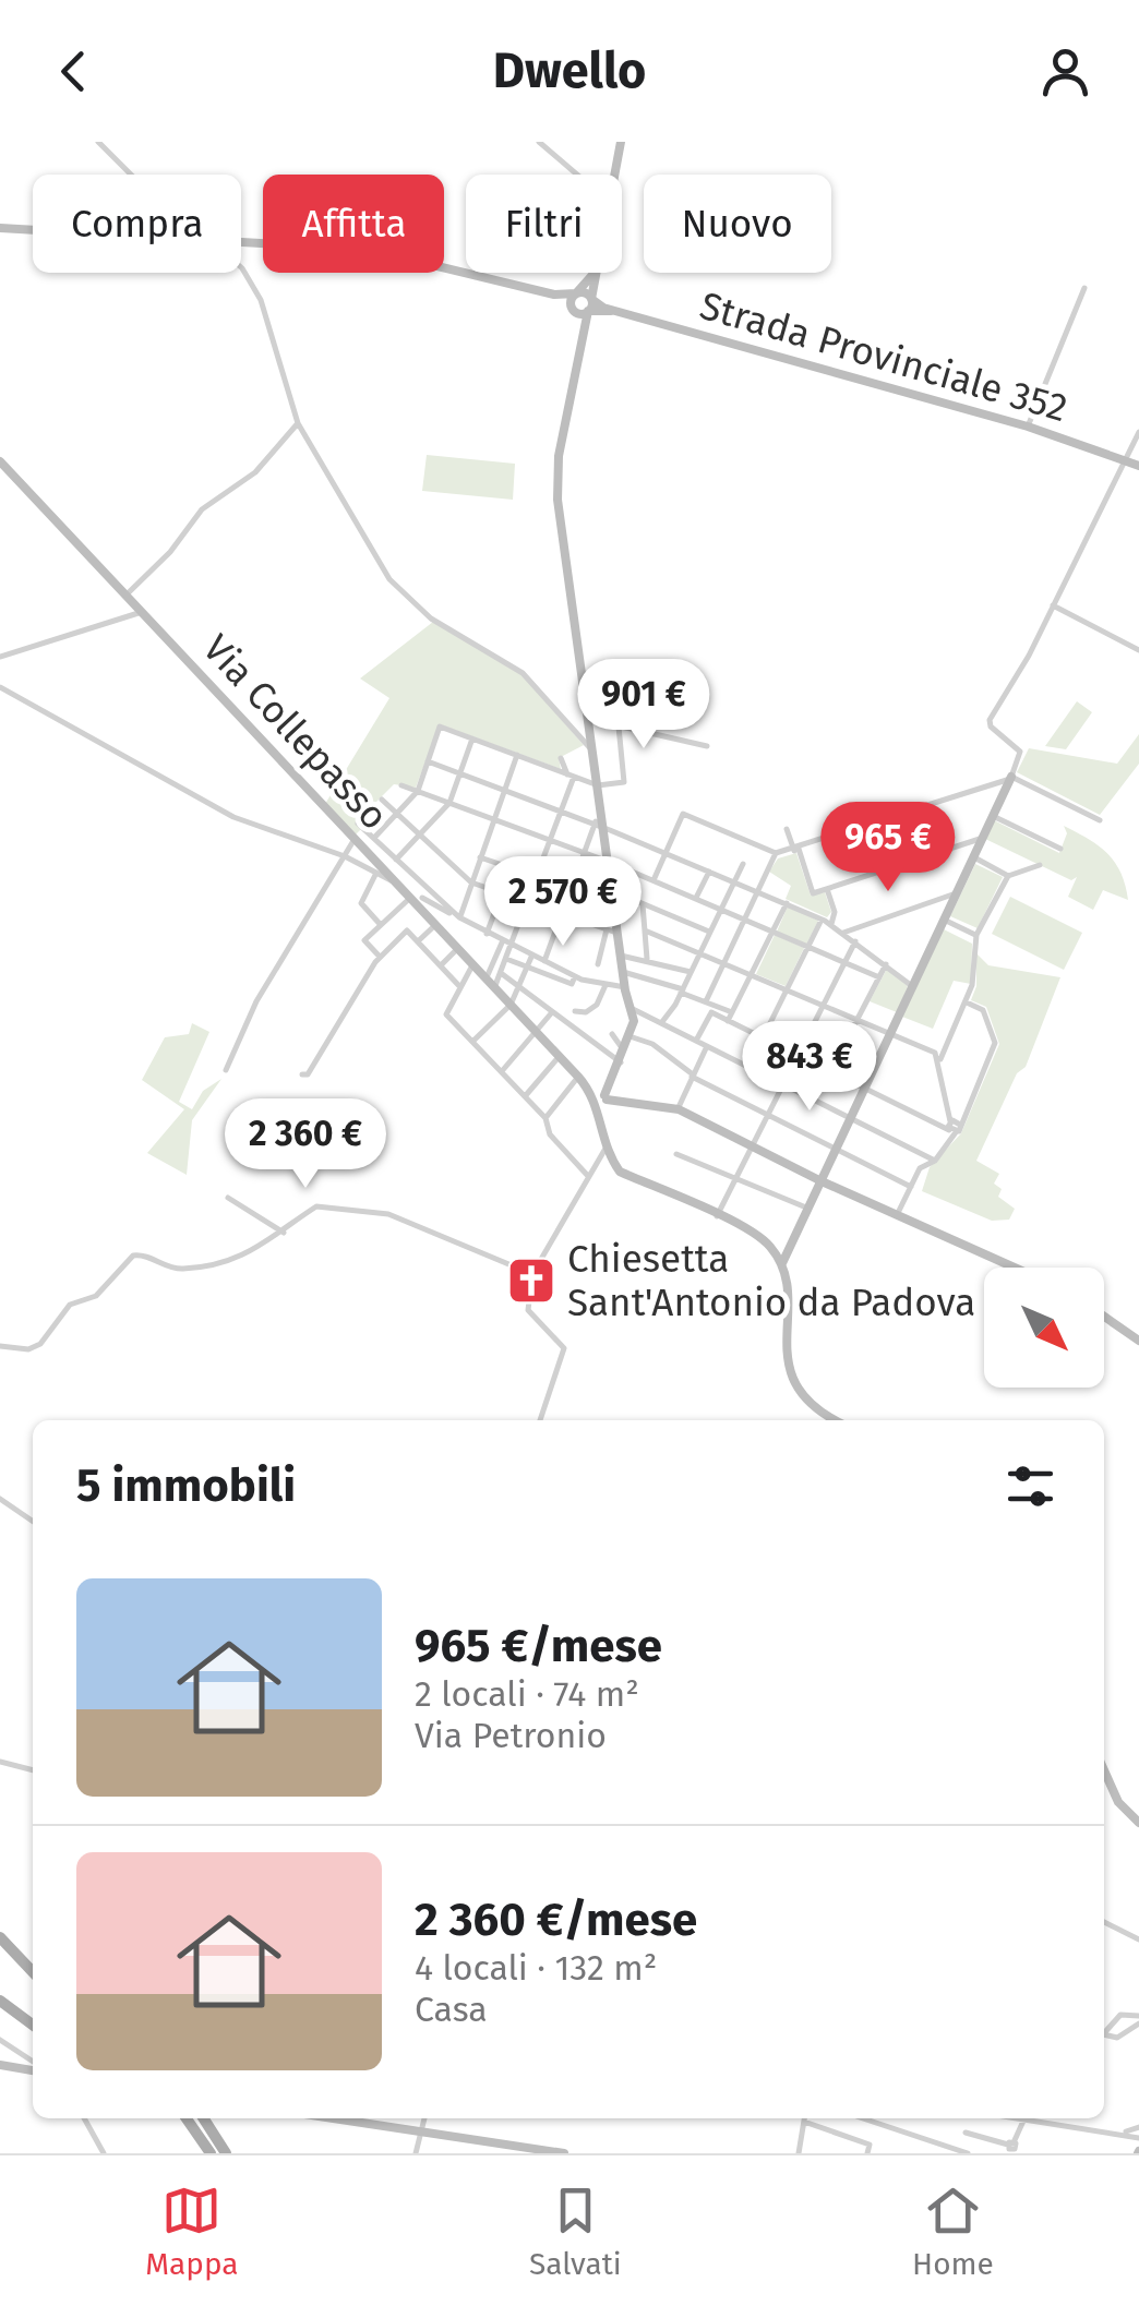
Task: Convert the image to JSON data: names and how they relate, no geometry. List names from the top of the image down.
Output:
{
  "streets": {
    "street": ["Strada Provinciale 352", "Via Collepasso"]
  },
  "places": {
    "church": ["Chiesetta Sant'Antonio da Padova"]
  },
  "north": "bottom right",
  "page": {
    "header": "Dwello",
    "chip": [
      "Compra",
      "Affitta",
      "Filtri",
      "Nuovo"
    ],
    "price": [
      "901 €",
      "965 €",
      "2 570 €",
      "843 €",
      "2 360 €"
    ],
    "heading": "5 immobili",
    "list": [
      {
        "name": "965 €/mese",
        "note": "2 locali · 74 m² · Via Petronio"
      },
      {
        "name": "2 360 €/mese",
        "note": "4 locali · 132 m² · Casa"
      }
    ],
    "tabs": ["Mappa", "Salvati", "Home"]
  }
}
